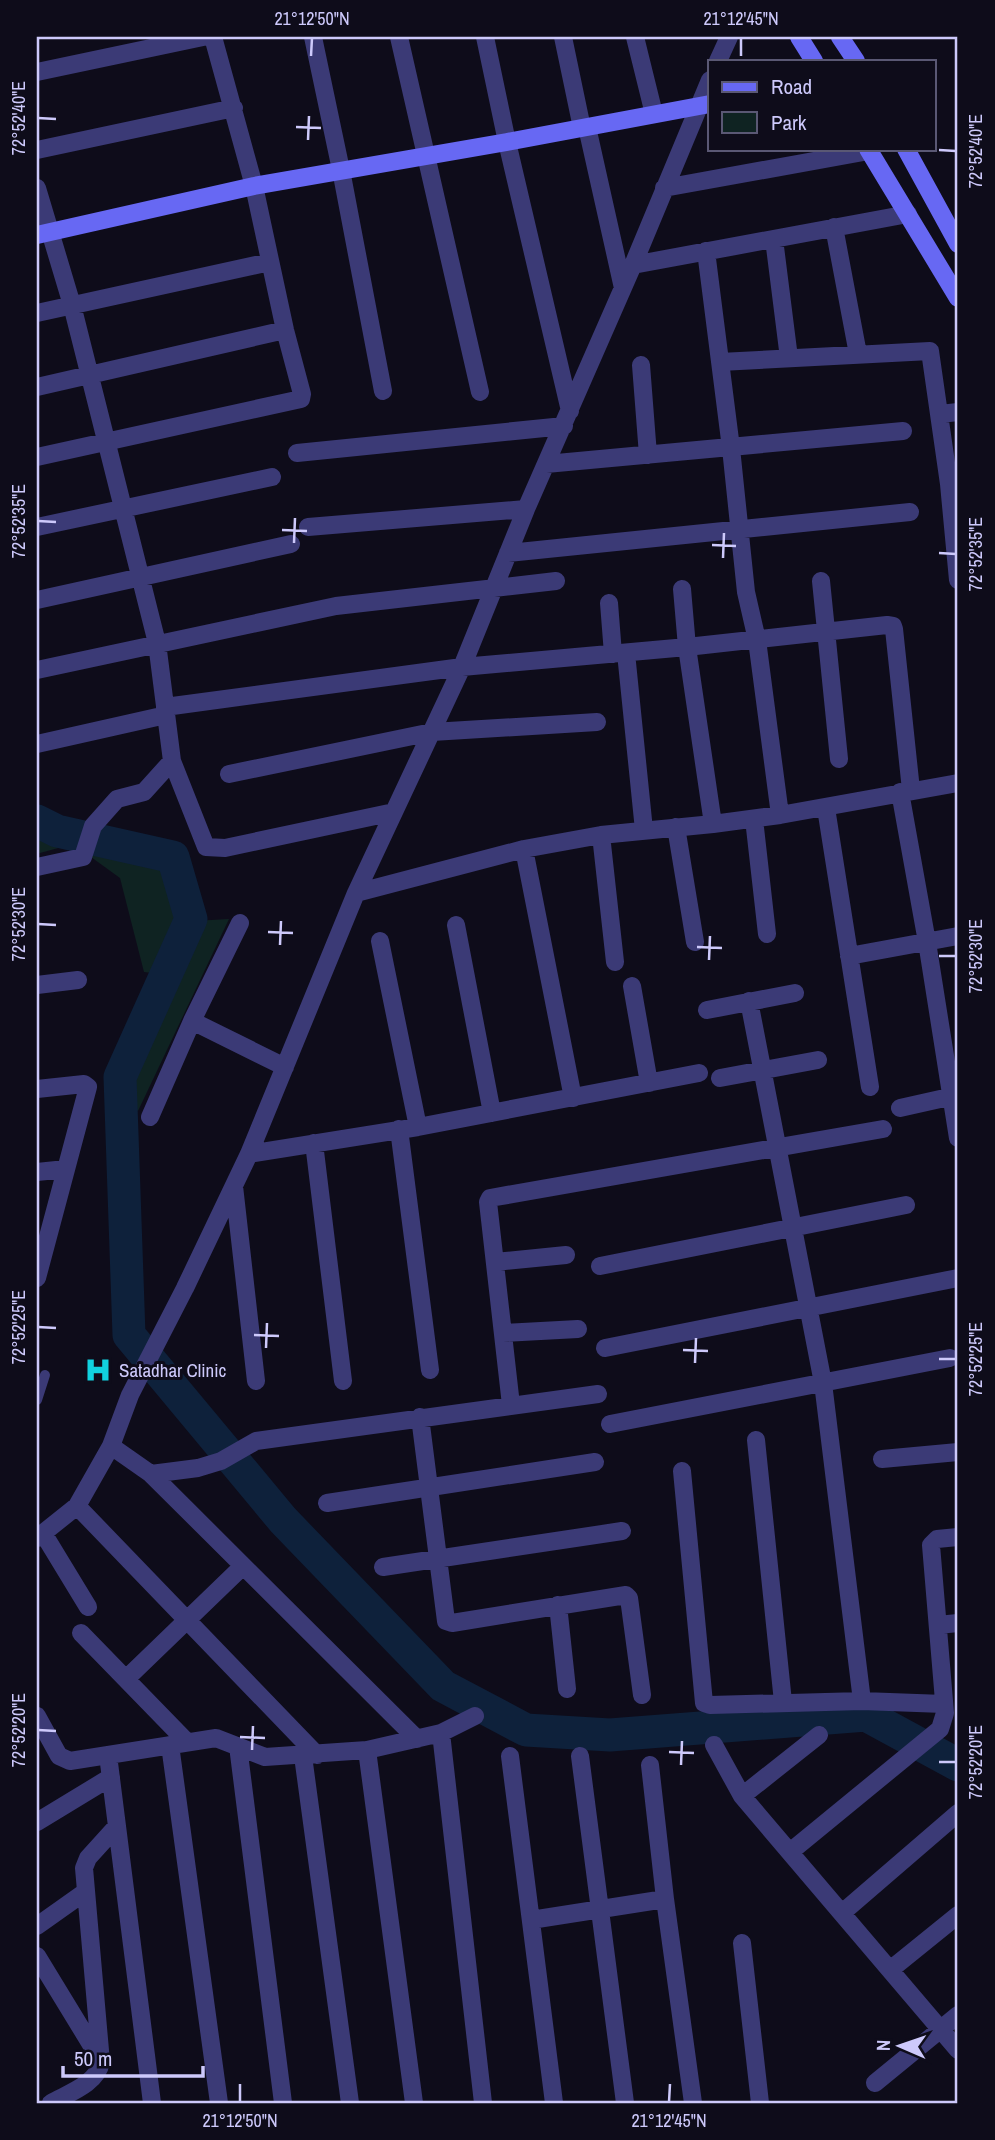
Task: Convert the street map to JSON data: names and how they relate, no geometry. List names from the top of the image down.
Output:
{
  "places": {
    "hospital": ["Satadhar Clinic"]
  },
  "legend": ["Road", "Park"],
  "scale_bar": "50 m",
  "north": "left",
  "coordinates": [
    "21°12'50\"N",
    "21°12'45\"N",
    "72°52'40\"E",
    "72°52'35\"E",
    "72°52'30\"E",
    "72°52'25\"E",
    "72°52'20\"E"
  ]
}
